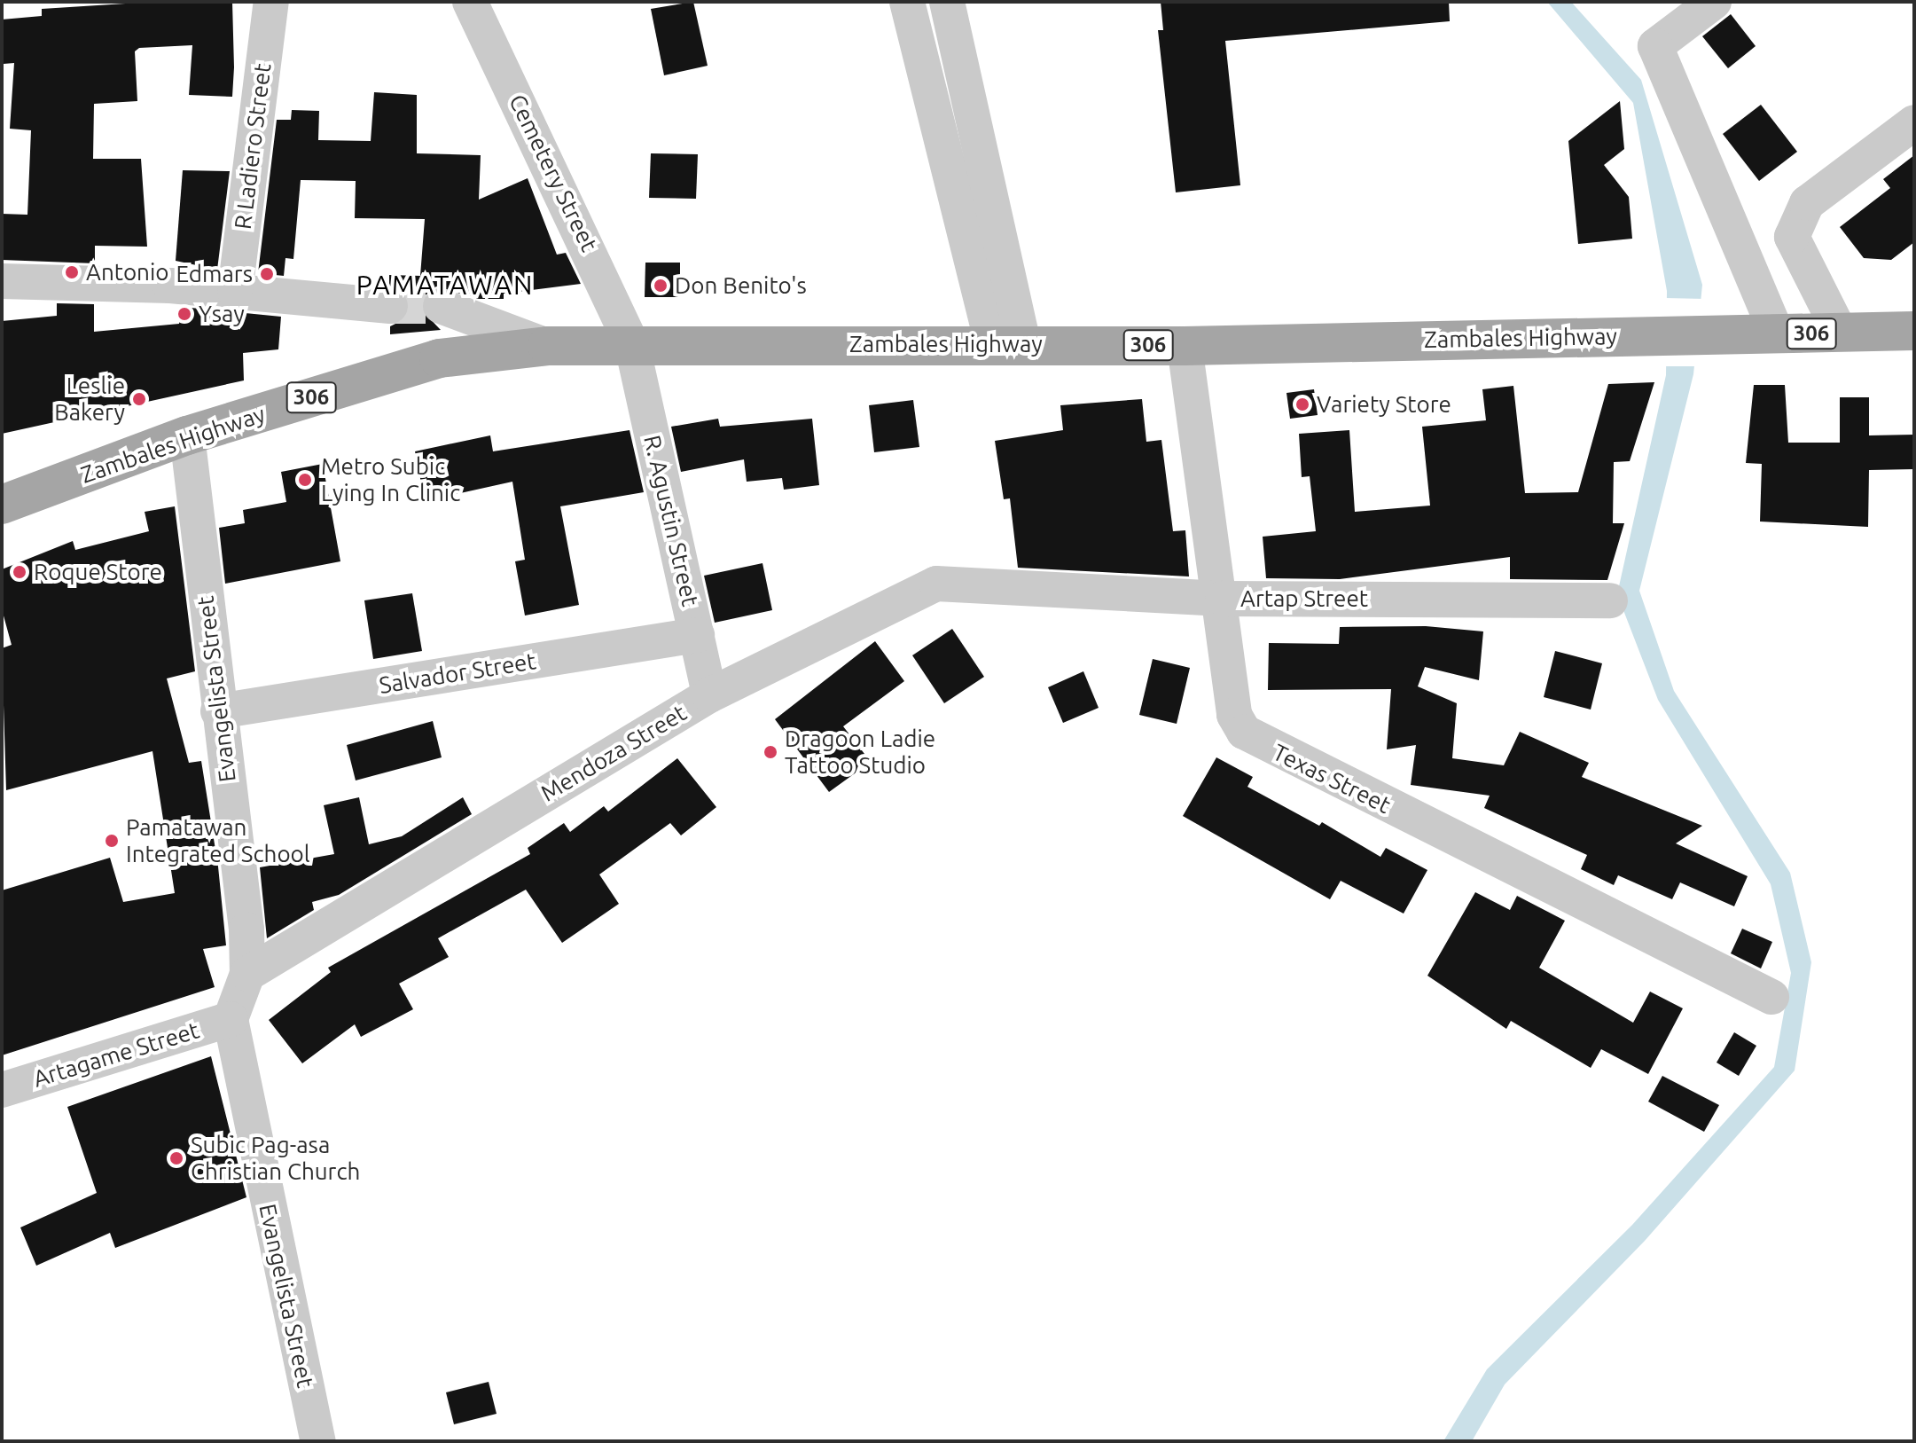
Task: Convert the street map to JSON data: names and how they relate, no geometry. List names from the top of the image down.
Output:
{
  "streets": {
    "main road": ["306", "Zambales Highway"],
    "street": [
      "R Ladiero Street",
      "Cemetery Street",
      "R. Agustin Street",
      "Artap Street",
      "Salvador Street",
      "Evangelista Street",
      "Mendoza Street",
      "Texas Street",
      "Artagame Street"
    ]
  },
  "crossings": [
    ["Cemetery Street", "Zambales Highway"],
    ["Cemetery Street", "R. Agustin Street"],
    ["Zambales Highway", "R. Agustin Street"],
    ["Zambales Highway", "Evangelista Street"],
    ["Zambales Highway", "Texas Street"],
    ["R. Agustin Street", "Salvador Street"],
    ["R. Agustin Street", "Mendoza Street"],
    ["Artap Street", "Mendoza Street"],
    ["Artap Street", "Texas Street"],
    ["Salvador Street", "Evangelista Street"],
    ["Evangelista Street", "Mendoza Street"],
    ["Evangelista Street", "Artagame Street"]
  ],
  "districts": ["PAMATAWAN"],
  "places": [
    "Antonio",
    "Edmars",
    "Don Benito's",
    "Ysay",
    "Leslie Bakery",
    "Variety Store",
    "Metro Subic Lying In Clinic",
    "Roque Store",
    "Dragoon Ladie Tattoo Studio",
    "Pamatawan Integrated School",
    "Subic Pag-asa Christian Church"
  ]
}
